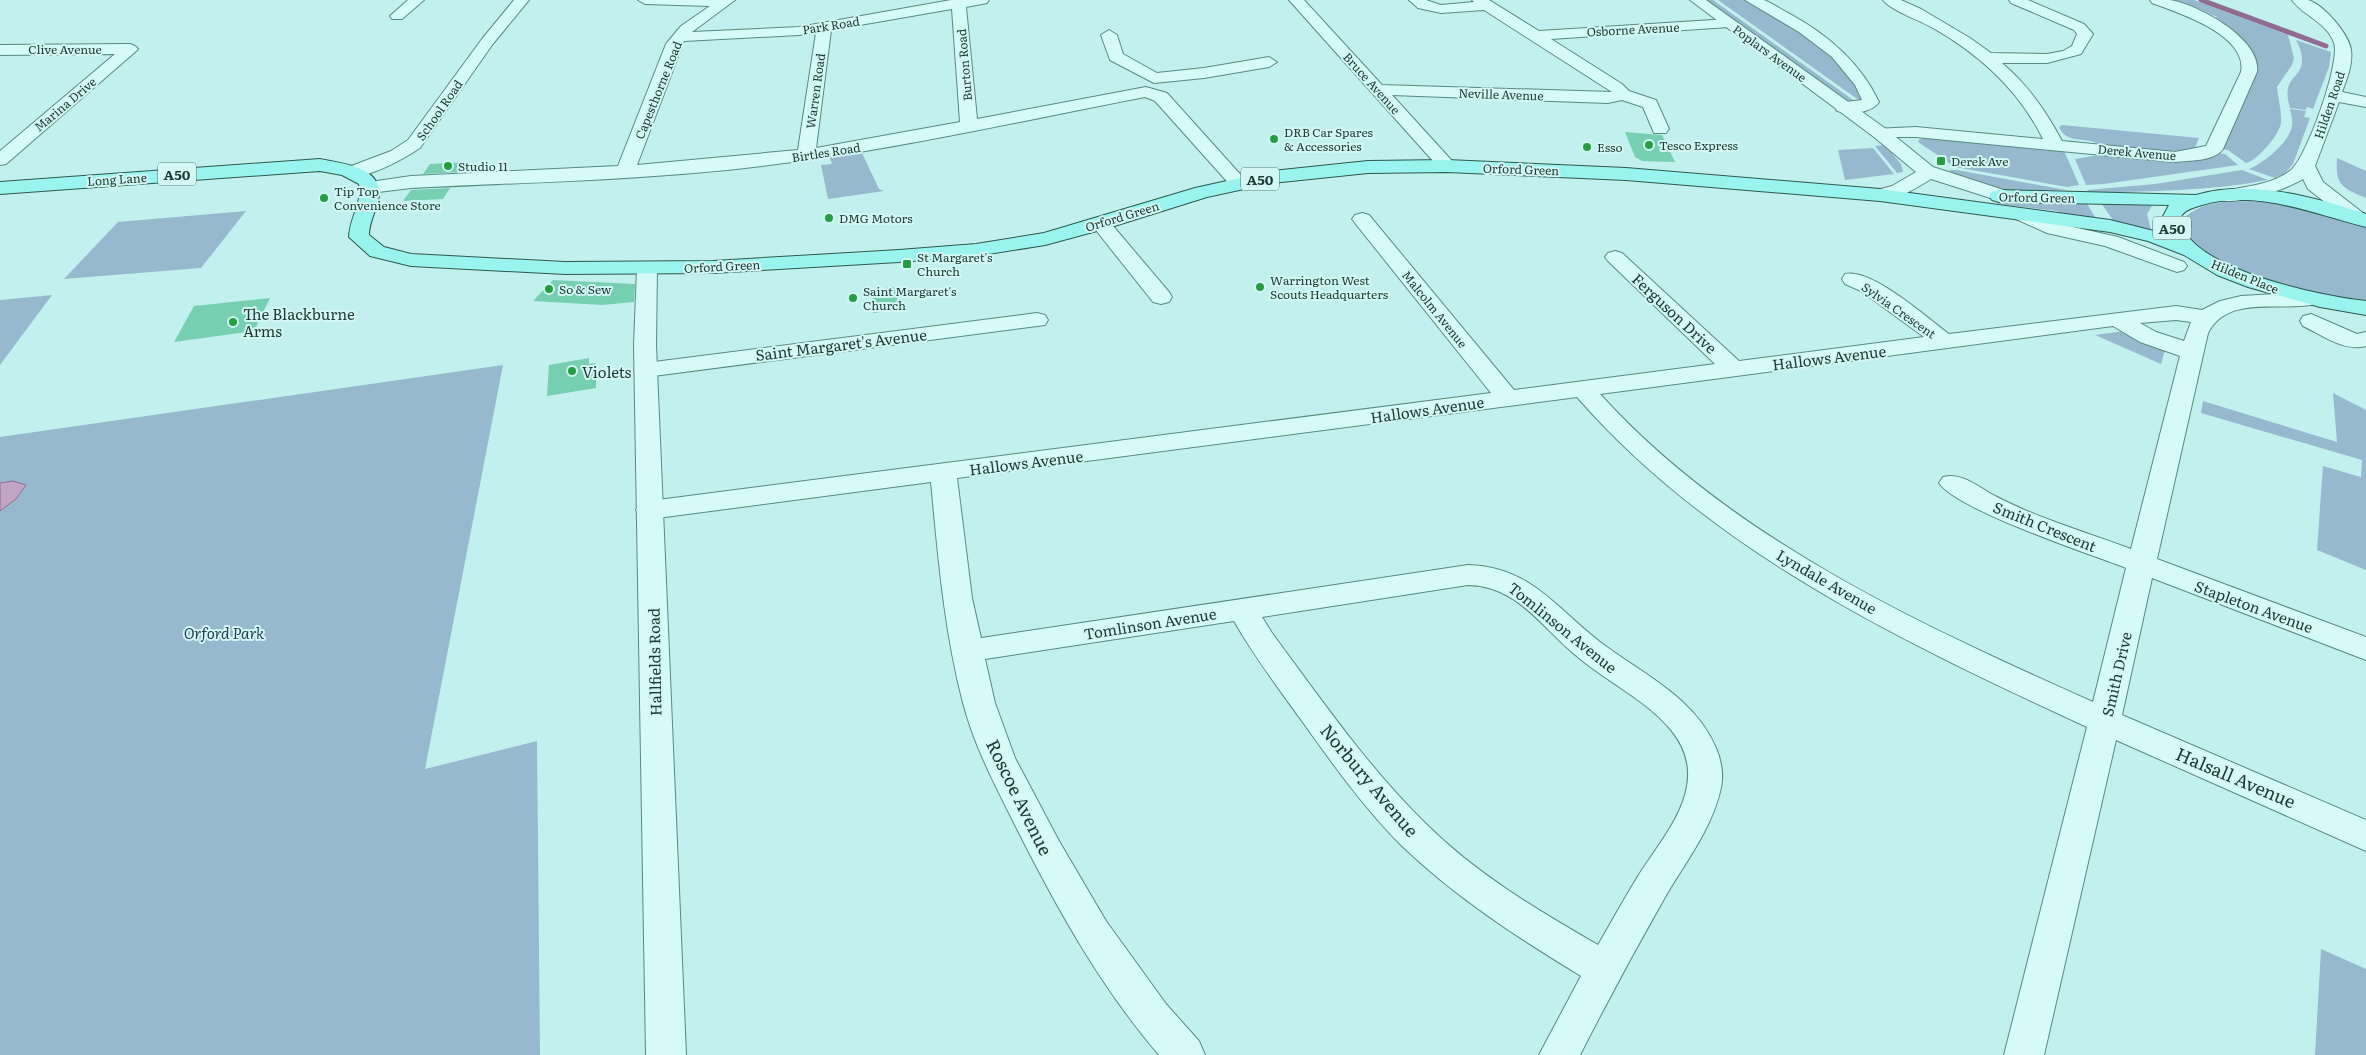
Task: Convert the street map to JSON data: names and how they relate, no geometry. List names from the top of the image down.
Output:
{
  "streets": {
    "main road": [
      "Orford Green",
      "A50",
      "Long Lane",
      "Hilden Place"
    ],
    "street": [
      "Park Road",
      "Osborne Avenue",
      "Clive Avenue",
      "Poplars Avenue",
      "Burton Road",
      "Bruce Avenue",
      "Capesthorne Road",
      "Warren Road",
      "Neville Avenue",
      "Marina Drive",
      "Hilden Road",
      "School Road",
      "Birtles Road",
      "Derek Avenue",
      "Malcolm Avenue",
      "Sylvia Crescent",
      "Ferguson Drive",
      "Saint Margaret's Avenue",
      "Hallows Avenue",
      "Smith Crescent",
      "Lyndale Avenue",
      "Stapleton Avenue",
      "Tomlinson Avenue",
      "Hallfields Road",
      "Smith Drive",
      "Halsall Avenue",
      "Norbury Avenue",
      "Roscoe Avenue"
    ]
  },
  "crossings": [
    ["Park Road", "Burton Road"],
    ["Park Road", "Capesthorne Road"],
    ["Park Road", "Warren Road"],
    ["Osborne Avenue", "Poplars Avenue"],
    ["Osborne Avenue", "Neville Avenue"],
    ["Clive Avenue", "Marina Drive"],
    ["Poplars Avenue", "Derek Avenue"],
    ["Poplars Avenue", "Orford Green"],
    ["Burton Road", "Birtles Road"],
    ["Bruce Avenue", "Neville Avenue"],
    ["Bruce Avenue", "Orford Green"],
    ["Capesthorne Road", "Birtles Road"],
    ["Warren Road", "Birtles Road"],
    ["School Road", "A50"],
    ["School Road", "Long Lane"],
    ["Birtles Road", "Orford Green"],
    ["Birtles Road", "A50"],
    ["Orford Green", "A50"],
    ["Orford Green", "Hilden Place"],
    ["Orford Green", "Hallfields Road"],
    ["A50", "Long Lane"],
    ["A50", "Hilden Place"],
    ["Hilden Place", "Smith Drive"],
    ["Malcolm Avenue", "Hallows Avenue"],
    ["Sylvia Crescent", "Hallows Avenue"],
    ["Ferguson Drive", "Hallows Avenue"],
    ["Saint Margaret's Avenue", "Hallfields Road"],
    ["Hallows Avenue", "Lyndale Avenue"],
    ["Hallows Avenue", "Hallfields Road"],
    ["Hallows Avenue", "Smith Drive"],
    ["Hallows Avenue", "Roscoe Avenue"],
    ["Smith Crescent", "Stapleton Avenue"],
    ["Smith Crescent", "Smith Drive"],
    ["Lyndale Avenue", "Smith Drive"],
    ["Lyndale Avenue", "Halsall Avenue"],
    ["Stapleton Avenue", "Smith Drive"],
    ["Tomlinson Avenue", "Norbury Avenue"],
    ["Tomlinson Avenue", "Roscoe Avenue"],
    ["Smith Drive", "Halsall Avenue"]
  ],
  "parks": ["Orford Park"],
  "places": {
    "other": [
      "DRB Car Spares & Accessories",
      "Tesco Express",
      "Esso",
      "Studio 11",
      "Tip Top Convenience Store",
      "DMG Motors",
      "Warrington West Scouts Headquarters",
      "So & Sew",
      "Saint Margaret's Church",
      "The Blackburne Arms",
      "Violets"
    ],
    "transit": ["Derek Ave", "St Margaret's Church"]
  }
}
